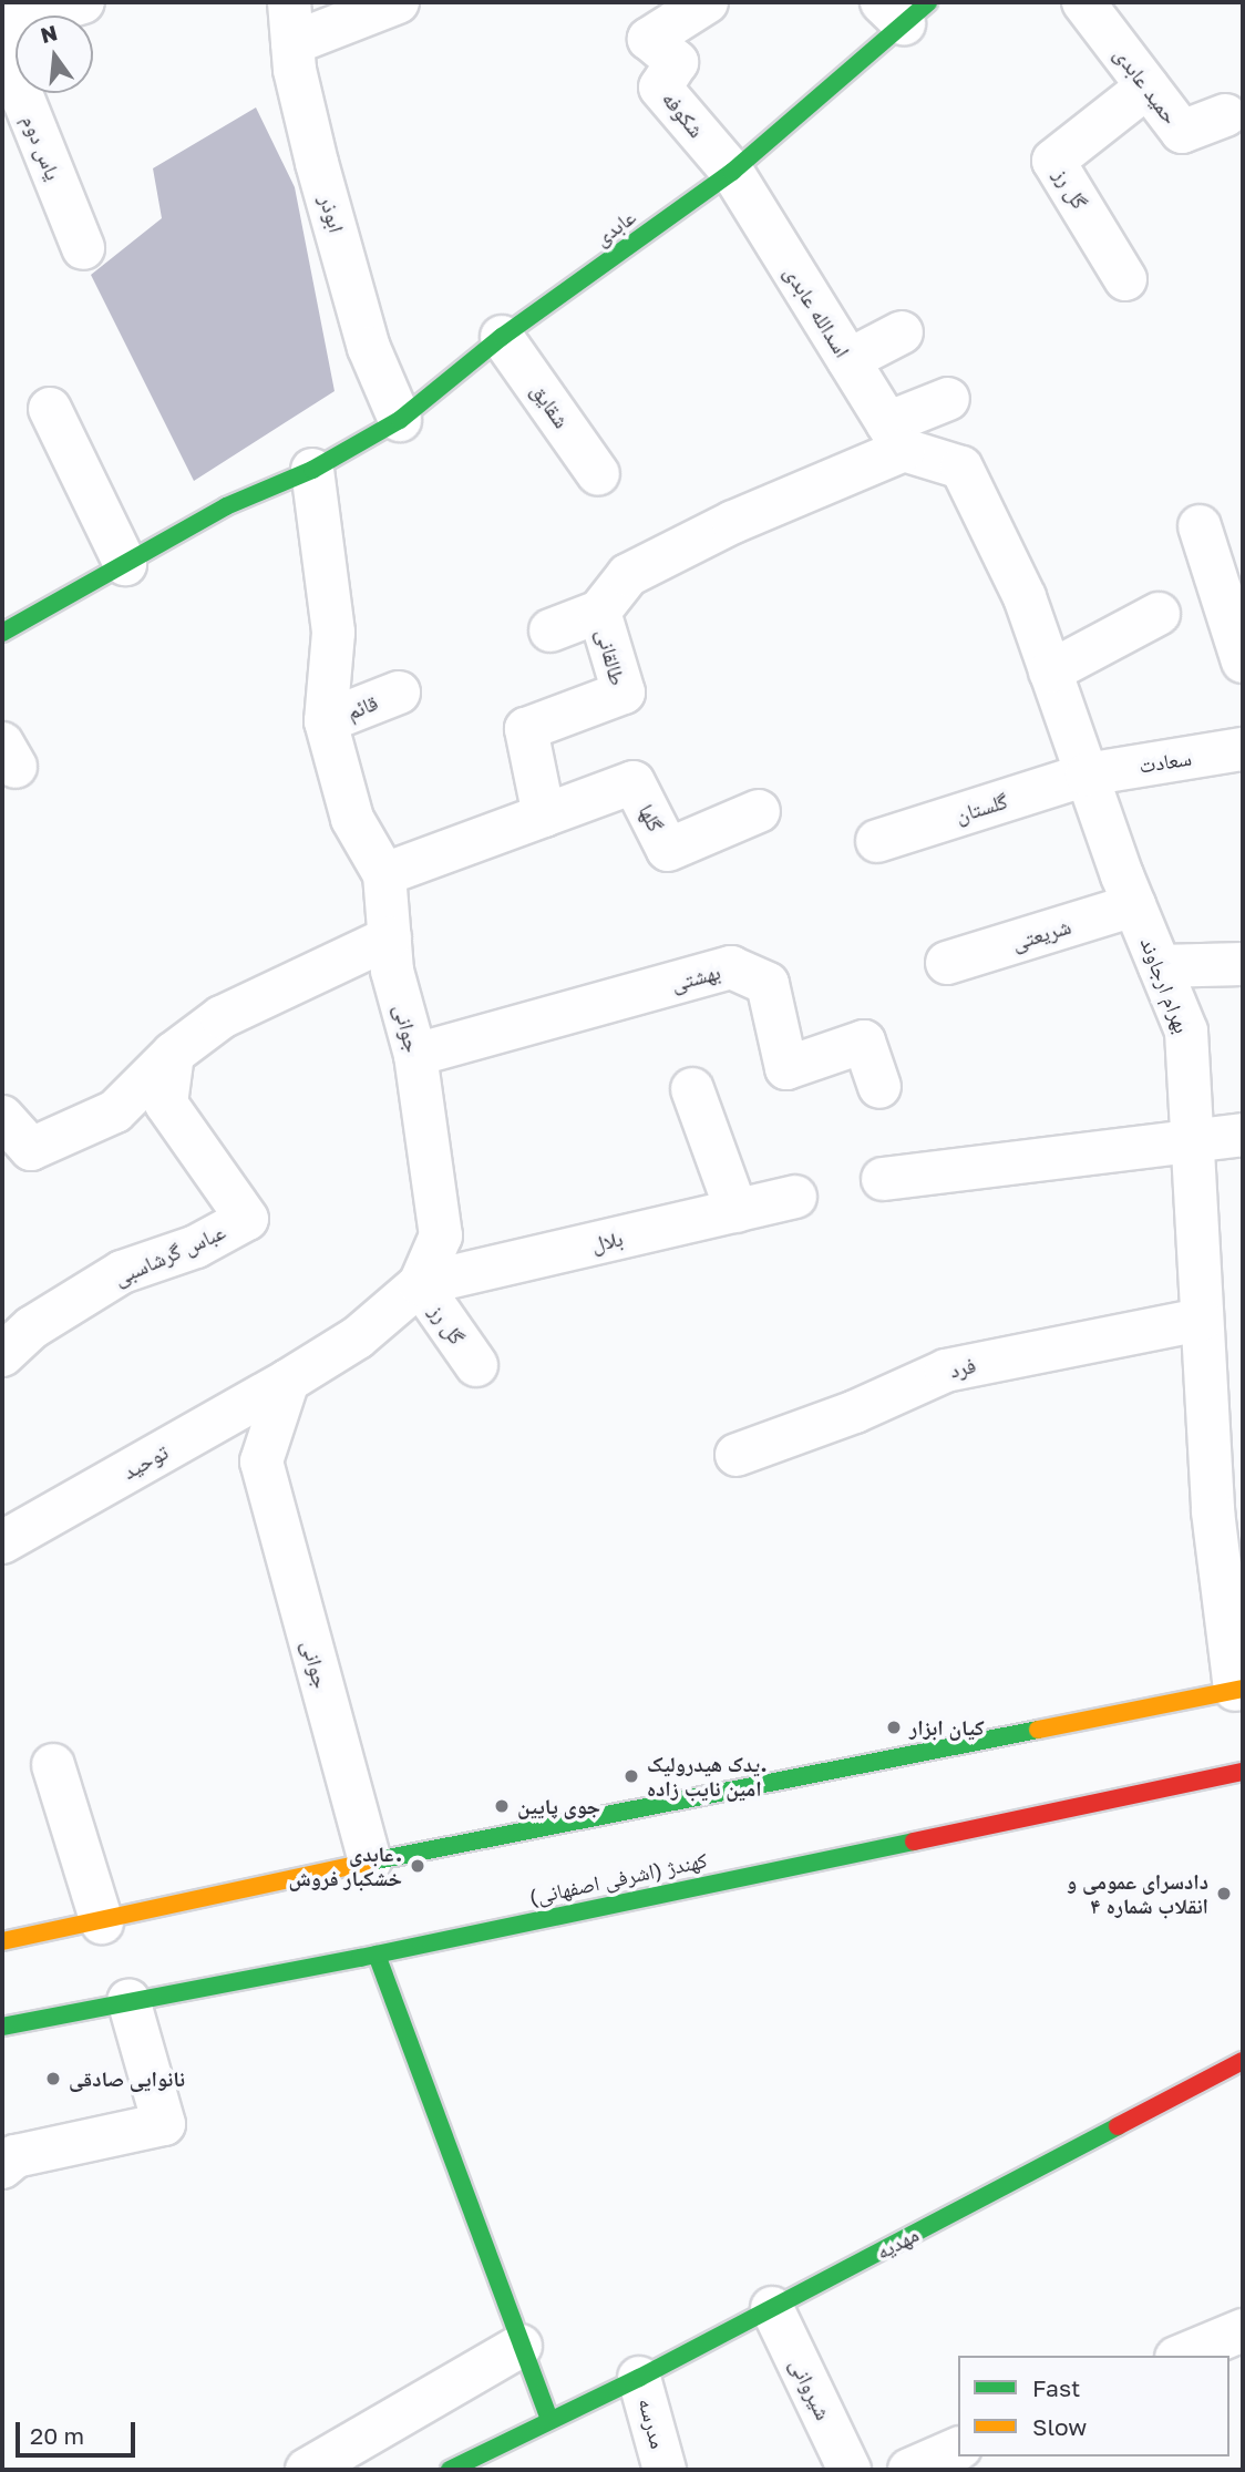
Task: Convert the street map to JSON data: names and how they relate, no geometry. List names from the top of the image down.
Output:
{
  "streets": {
    "main road": ["عابدی", "کهندژ (اشرفی اصفهانی)", "مهدیه"],
    "street": [
      "حمید عابدی",
      "شکوفه",
      "یاس دوم",
      "گل رز",
      "ابوذر",
      "اسدالله عابدی",
      "شقایق",
      "طالقانی",
      "قائم",
      "سعادت",
      "گلستان",
      "گلها",
      "شریعتی",
      "بهشتی",
      "بهرام ارجاوند",
      "جوانی",
      "بلال",
      "عباس گرشاسبی",
      "فرد",
      "توحید",
      "شیروانی",
      "مدرسه"
    ]
  },
  "crossings": [
    ["حمید عابدی", "گل رز"],
    ["شکوفه", "عابدی"],
    ["شکوفه", "اسدالله عابدی"],
    ["گل رز", "جوانی"],
    ["گل رز", "بلال"],
    ["ابوذر", "عابدی"],
    ["عابدی", "اسدالله عابدی"],
    ["عابدی", "شقایق"],
    ["عابدی", "جوانی"],
    ["اسدالله عابدی", "طالقانی"],
    ["اسدالله عابدی", "بهرام ارجاوند"],
    ["طالقانی", "گلها"],
    ["طالقانی", "بهرام ارجاوند"],
    ["قائم", "جوانی"],
    ["سعادت", "گلستان"],
    ["سعادت", "بهرام ارجاوند"],
    ["گلستان", "بهرام ارجاوند"],
    ["شریعتی", "بهرام ارجاوند"],
    ["بهشتی", "جوانی"],
    ["بهرام ارجاوند", "فرد"],
    ["جوانی", "بلال"],
    ["جوانی", "توحید"],
    ["مهدیه", "شیروانی"],
    ["مهدیه", "مدرسه"]
  ],
  "places": [
    "کیان ابزار",
    "یدک هیدرولیک. امین نایب زاده",
    "جوی پایین",
    "عابدی. خشکبار فروش",
    "دادسرای عمومی و انقلاب شماره ۴",
    "نانوایی صادقی"
  ],
  "legend": ["Fast", "Slow"],
  "scale_bar": "20 m",
  "north": "top"
}
